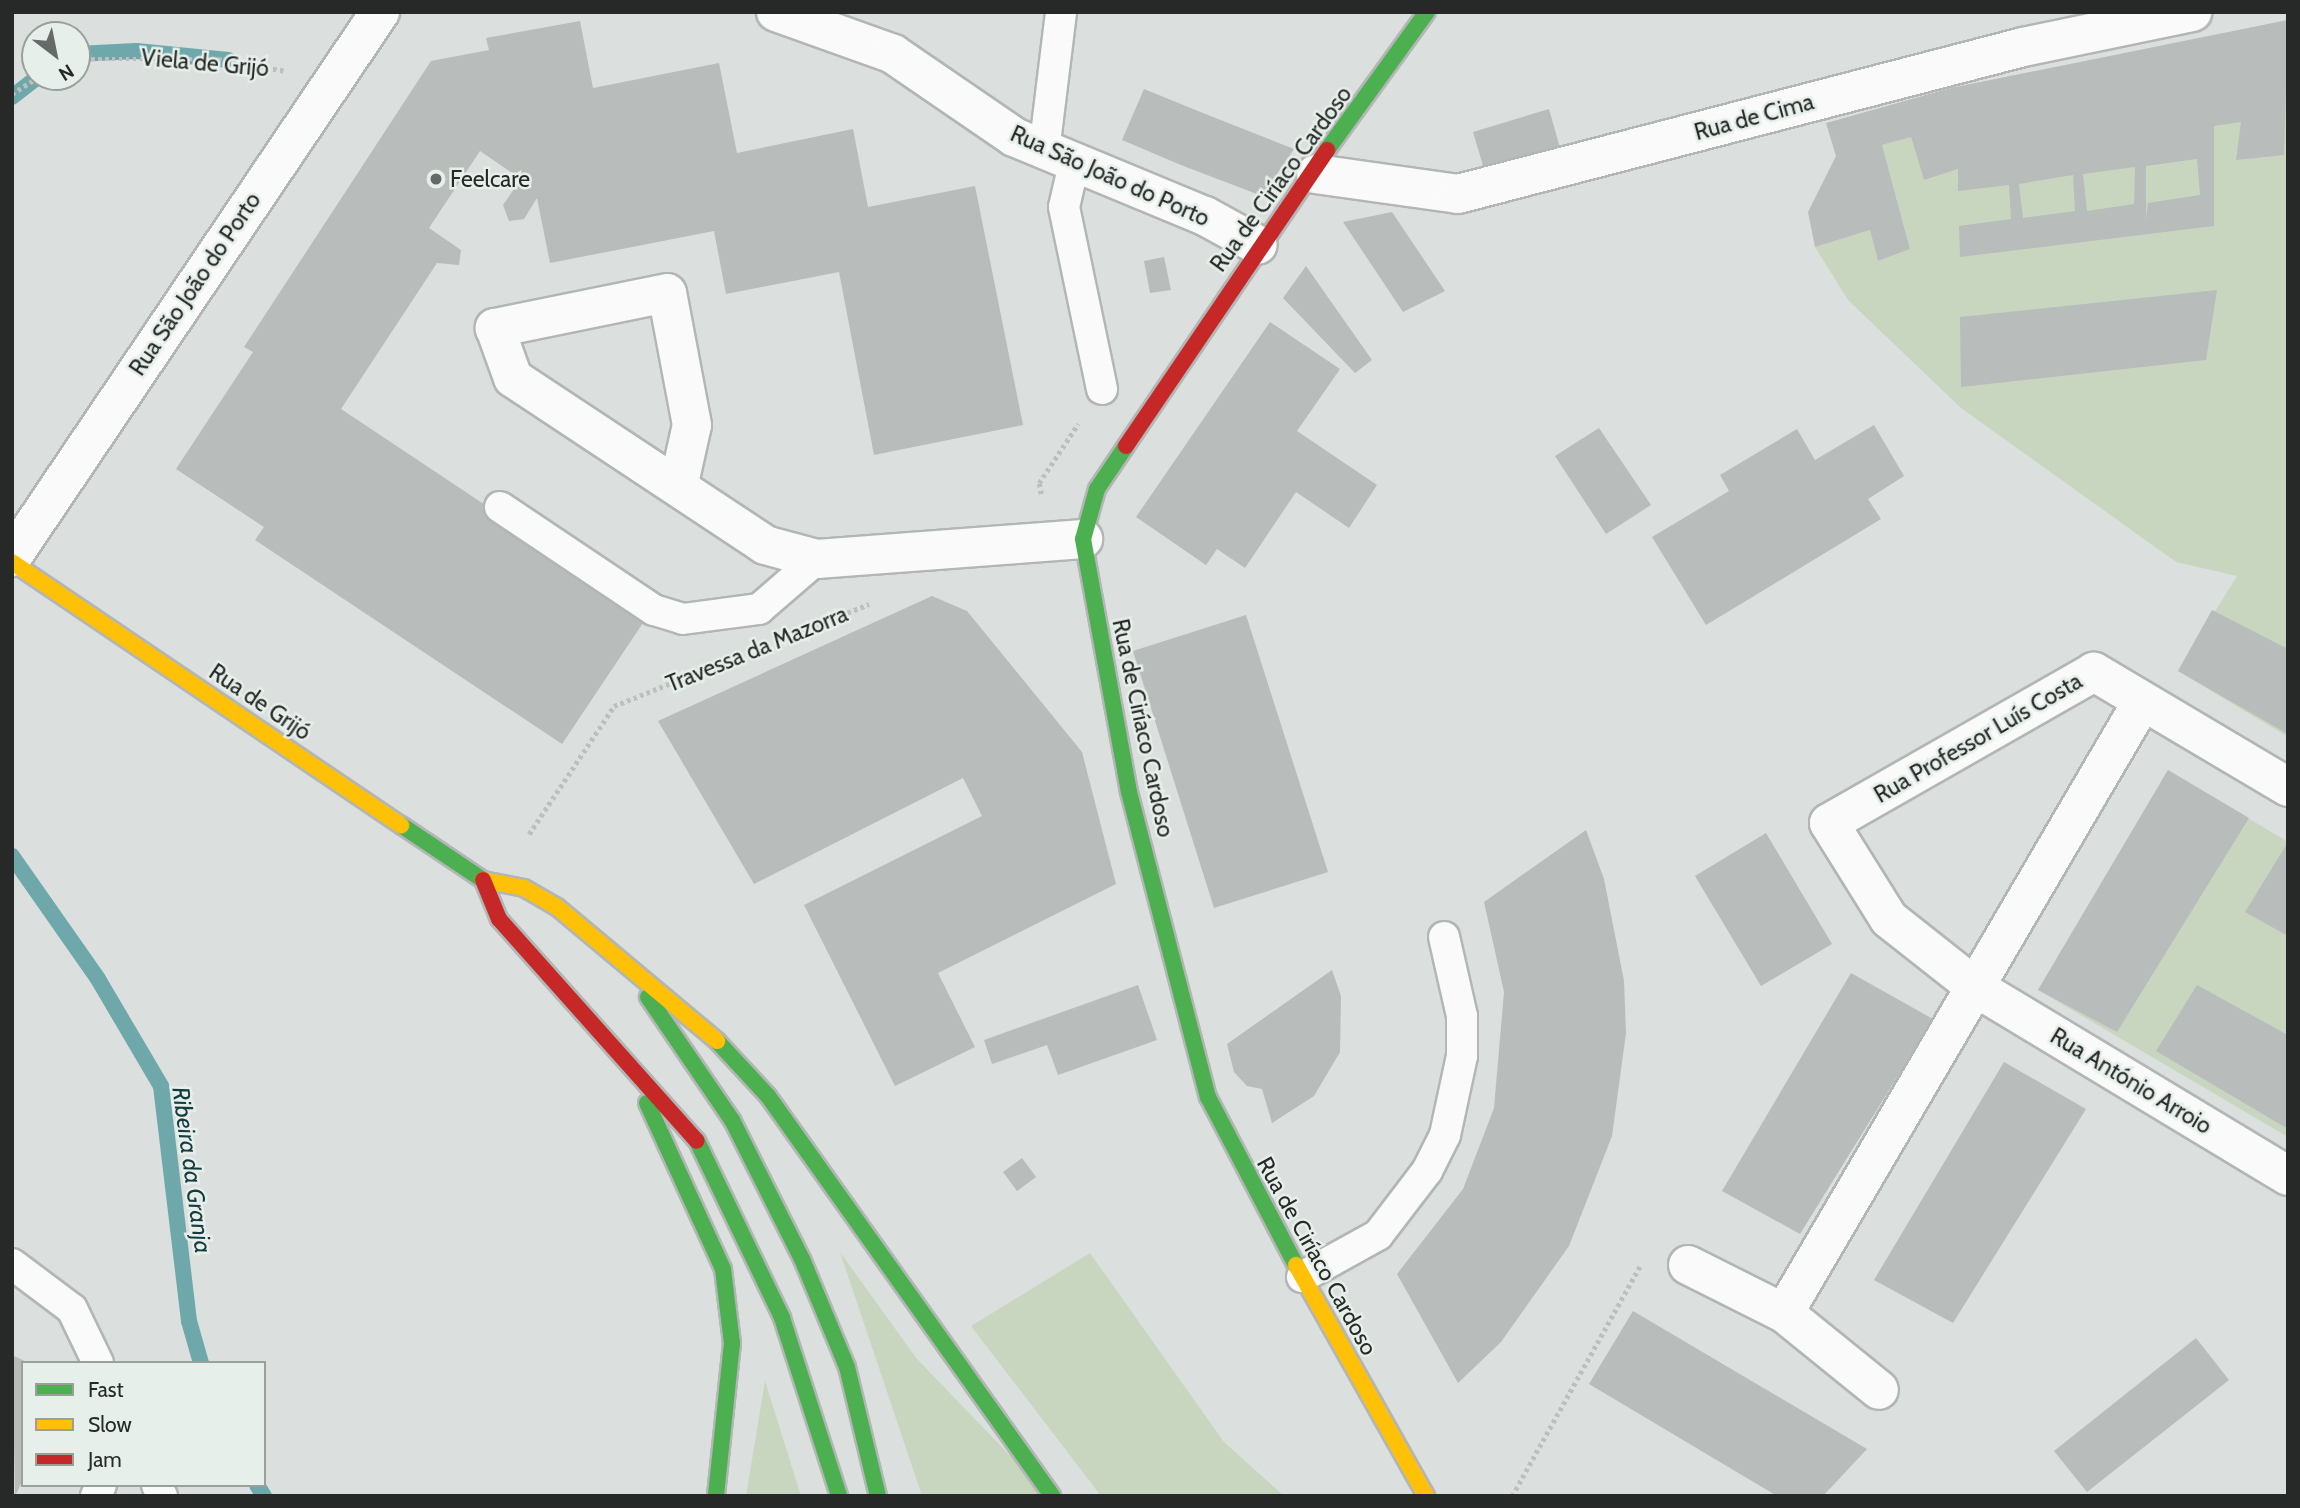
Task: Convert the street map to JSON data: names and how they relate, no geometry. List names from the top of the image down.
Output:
{
  "streets": {
    "main road": ["Rua de Ciríaco Cardoso", "Rua de Grijó"],
    "street": [
      "Rua de Cima",
      "Rua São João do Porto",
      "Rua Professor Luís Costa",
      "Rua António Arroio"
    ],
    "path": ["Viela de Grijó", "Travessa da Mazorra"]
  },
  "crossings": [
    ["Viela de Grijó", "Rua São João do Porto"],
    ["Rua de Cima", "Rua de Ciríaco Cardoso"],
    ["Rua São João do Porto", "Rua de Ciríaco Cardoso"],
    ["Rua São João do Porto", "Rua de Grijó"],
    ["Rua Professor Luís Costa", "Rua António Arroio"]
  ],
  "water": ["Ribeira da Granja"],
  "places": ["Feelcare"],
  "legend": ["Fast", "Slow", "Jam"],
  "north": "bottom right"
}
